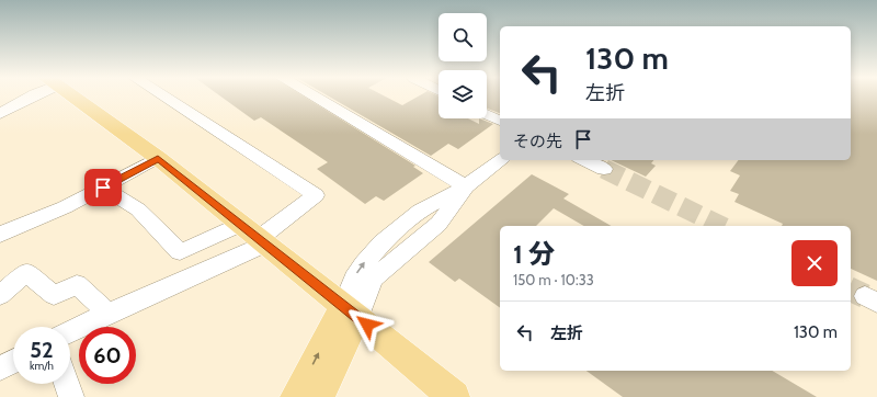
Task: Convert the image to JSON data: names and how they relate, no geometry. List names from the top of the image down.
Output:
{
  "page": {
    "turn": ["130 m", "左折"],
    "then": "その先",
    "heading": ["1 分", "150 m · 10:33"],
    "list": [
      {
        "name": "左折",
        "value": "130 m"
      }
    ],
    "speed": "52 km/h",
    "limit": "60"
  }
}
